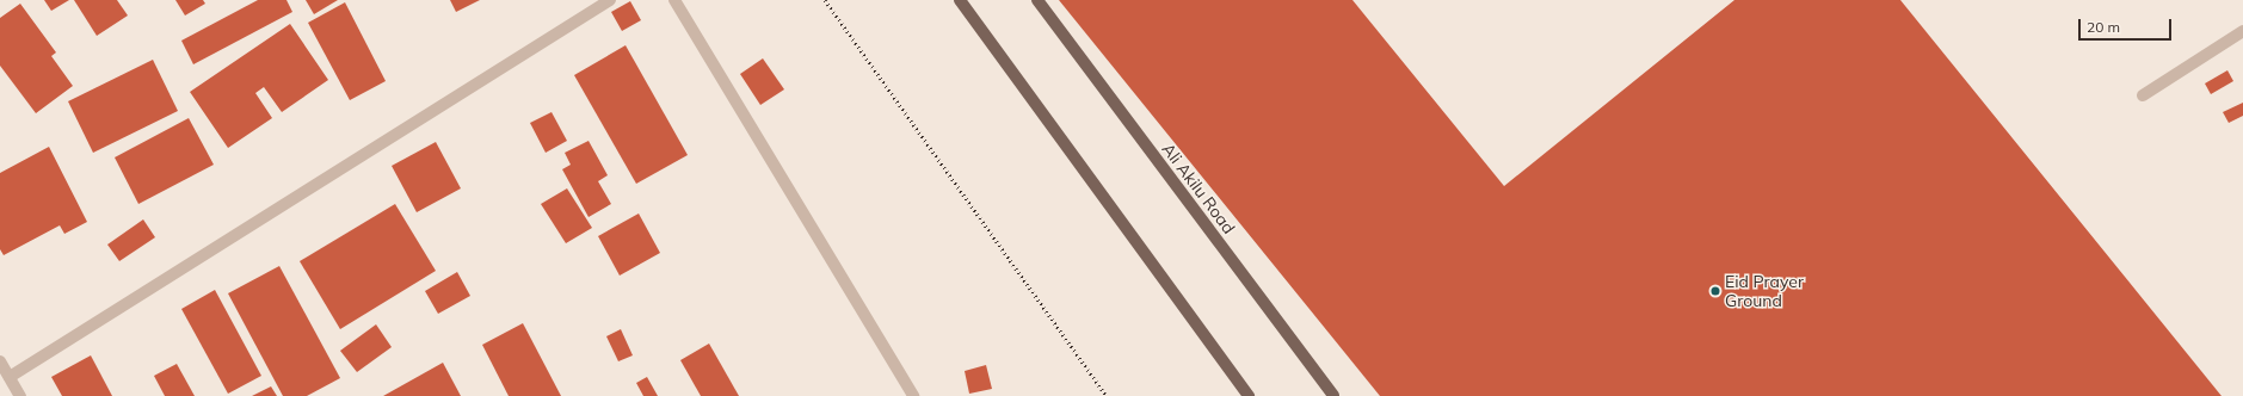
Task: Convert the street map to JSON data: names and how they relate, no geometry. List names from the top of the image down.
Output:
{
  "streets": {
    "main road": ["Ali Akilu Road"]
  },
  "places": ["Eid Prayer Ground"],
  "scale_bar": "20 m"
}
